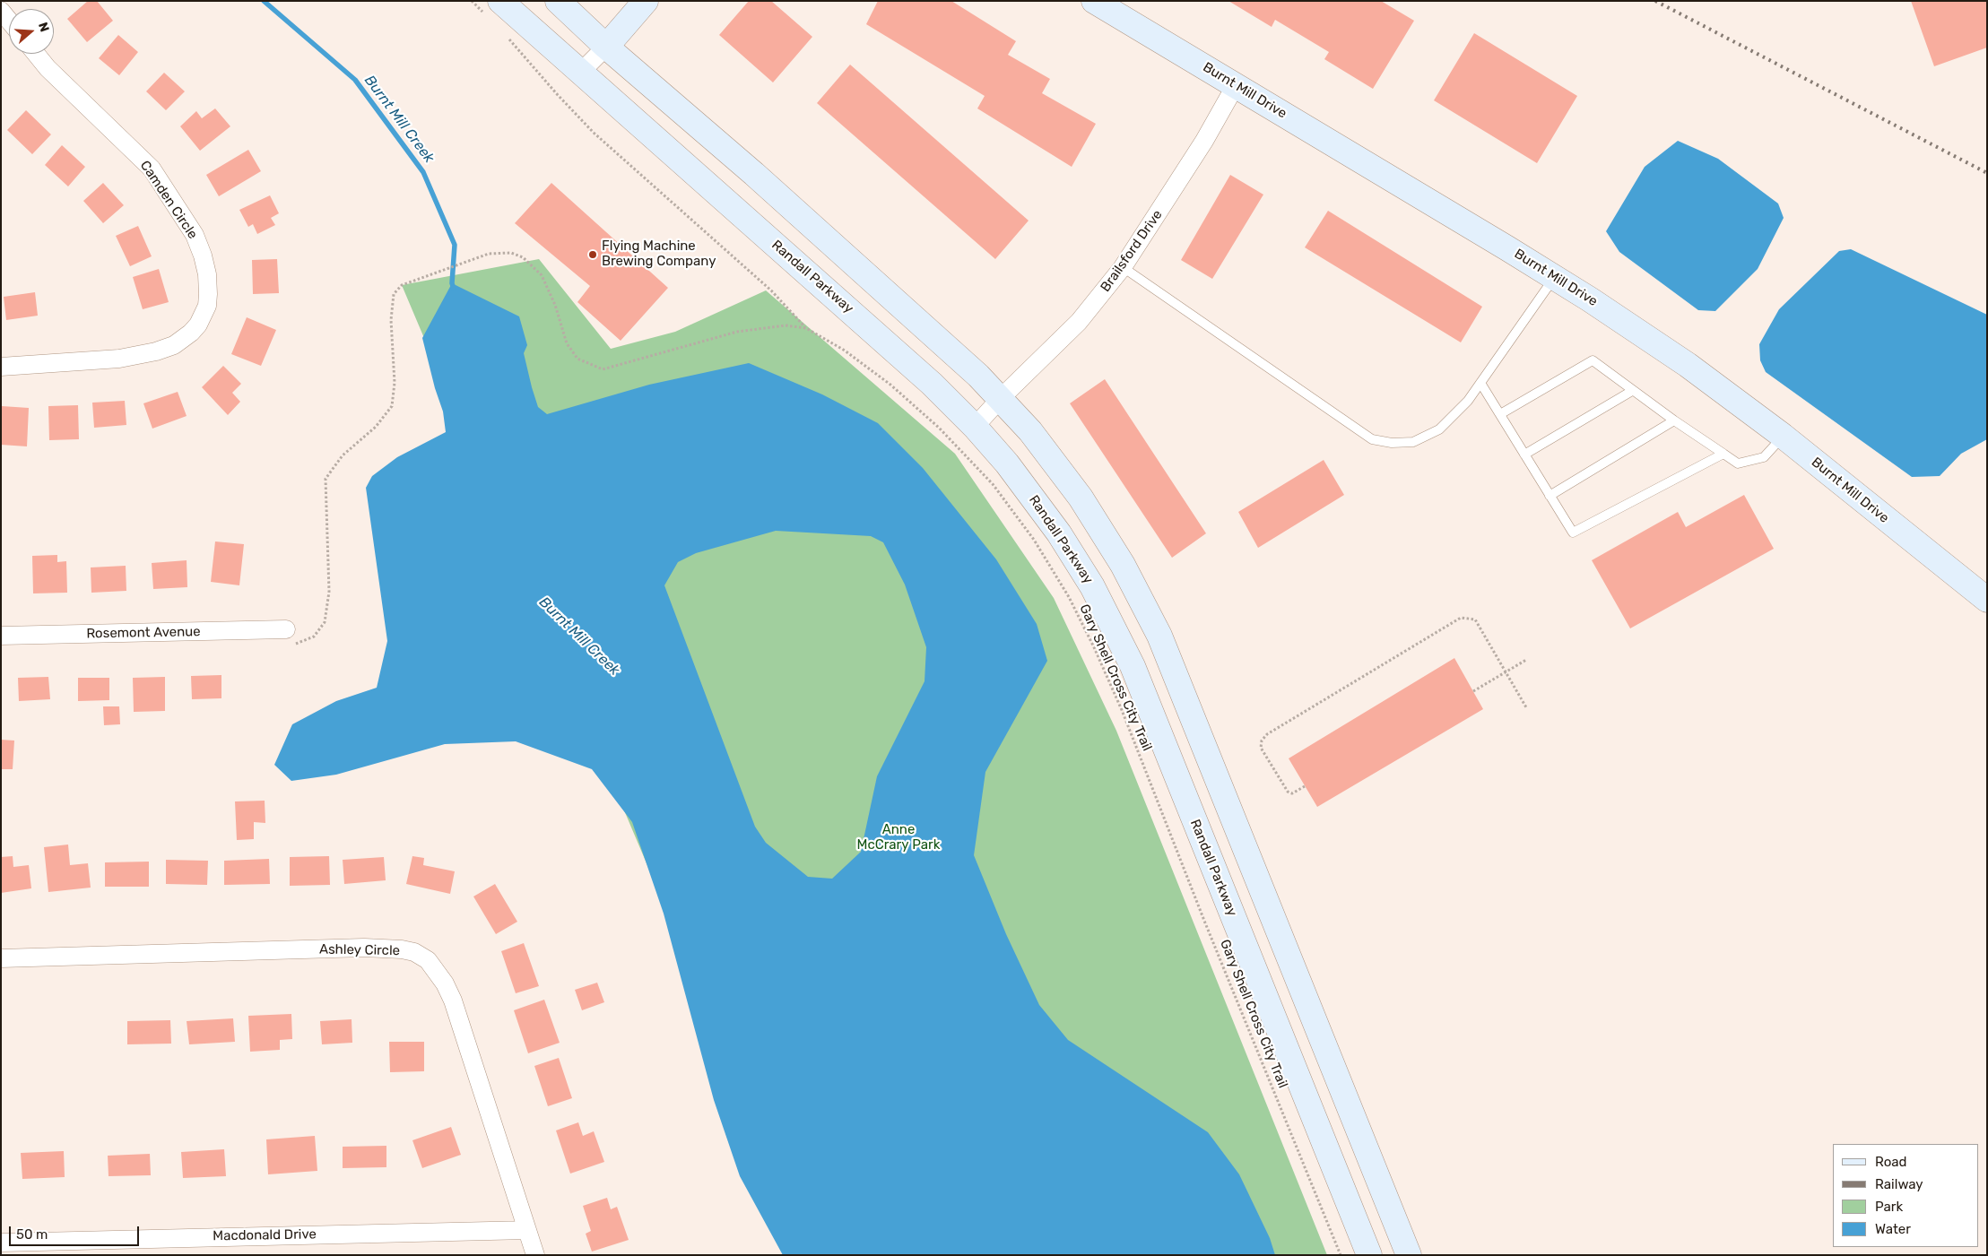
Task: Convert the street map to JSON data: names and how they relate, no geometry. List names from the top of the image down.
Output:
{
  "streets": {
    "main road": ["Burnt Mill Drive", "Randall Parkway"],
    "street": [
      "Camden Circle",
      "Brailsford Drive",
      "Rosemont Avenue",
      "Ashley Circle",
      "Macdonald Drive"
    ],
    "path": ["Gary Shell Cross City Trail"]
  },
  "crossings": [
    ["Burnt Mill Drive", "Brailsford Drive"],
    ["Brailsford Drive", "Randall Parkway"],
    ["Rosemont Avenue", "Gary Shell Cross City Trail"],
    ["Ashley Circle", "Macdonald Drive"]
  ],
  "water": ["Burnt Mill Creek"],
  "parks": ["Anne McCrary Park"],
  "places": ["Flying Machine Brewing Company"],
  "legend": [
    "Road",
    "Railway",
    "Park",
    "Water"
  ],
  "scale_bar": "50 m",
  "north": "right"
}
